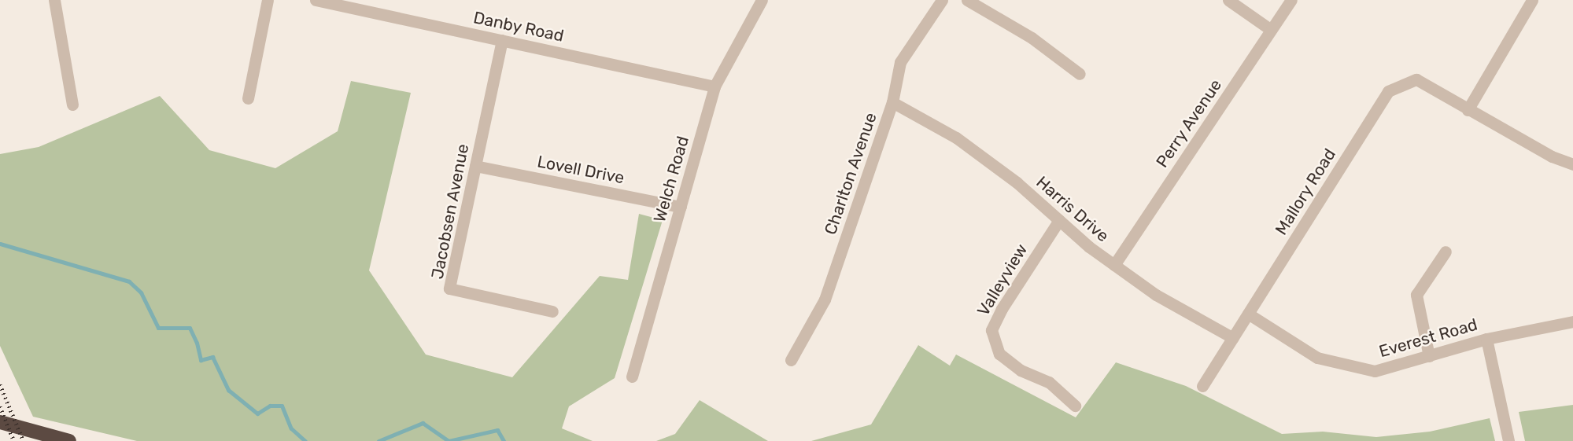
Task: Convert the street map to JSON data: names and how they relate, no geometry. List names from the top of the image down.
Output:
{
  "streets": {
    "street": [
      "Danby Road",
      "Perry Avenue",
      "Lovell Drive",
      "Charlton Avenue",
      "Welch Road",
      "Mallory Road",
      "Harris Drive",
      "Jacobsen Avenue",
      "Valleyview",
      "Everest Road"
    ]
  },
  "crossings": [
    ["Danby Road", "Welch Road"],
    ["Danby Road", "Jacobsen Avenue"],
    ["Perry Avenue", "Harris Drive"],
    ["Lovell Drive", "Welch Road"],
    ["Lovell Drive", "Jacobsen Avenue"],
    ["Charlton Avenue", "Harris Drive"],
    ["Mallory Road", "Harris Drive"],
    ["Mallory Road", "Everest Road"],
    ["Harris Drive", "Valleyview"]
  ]
}
